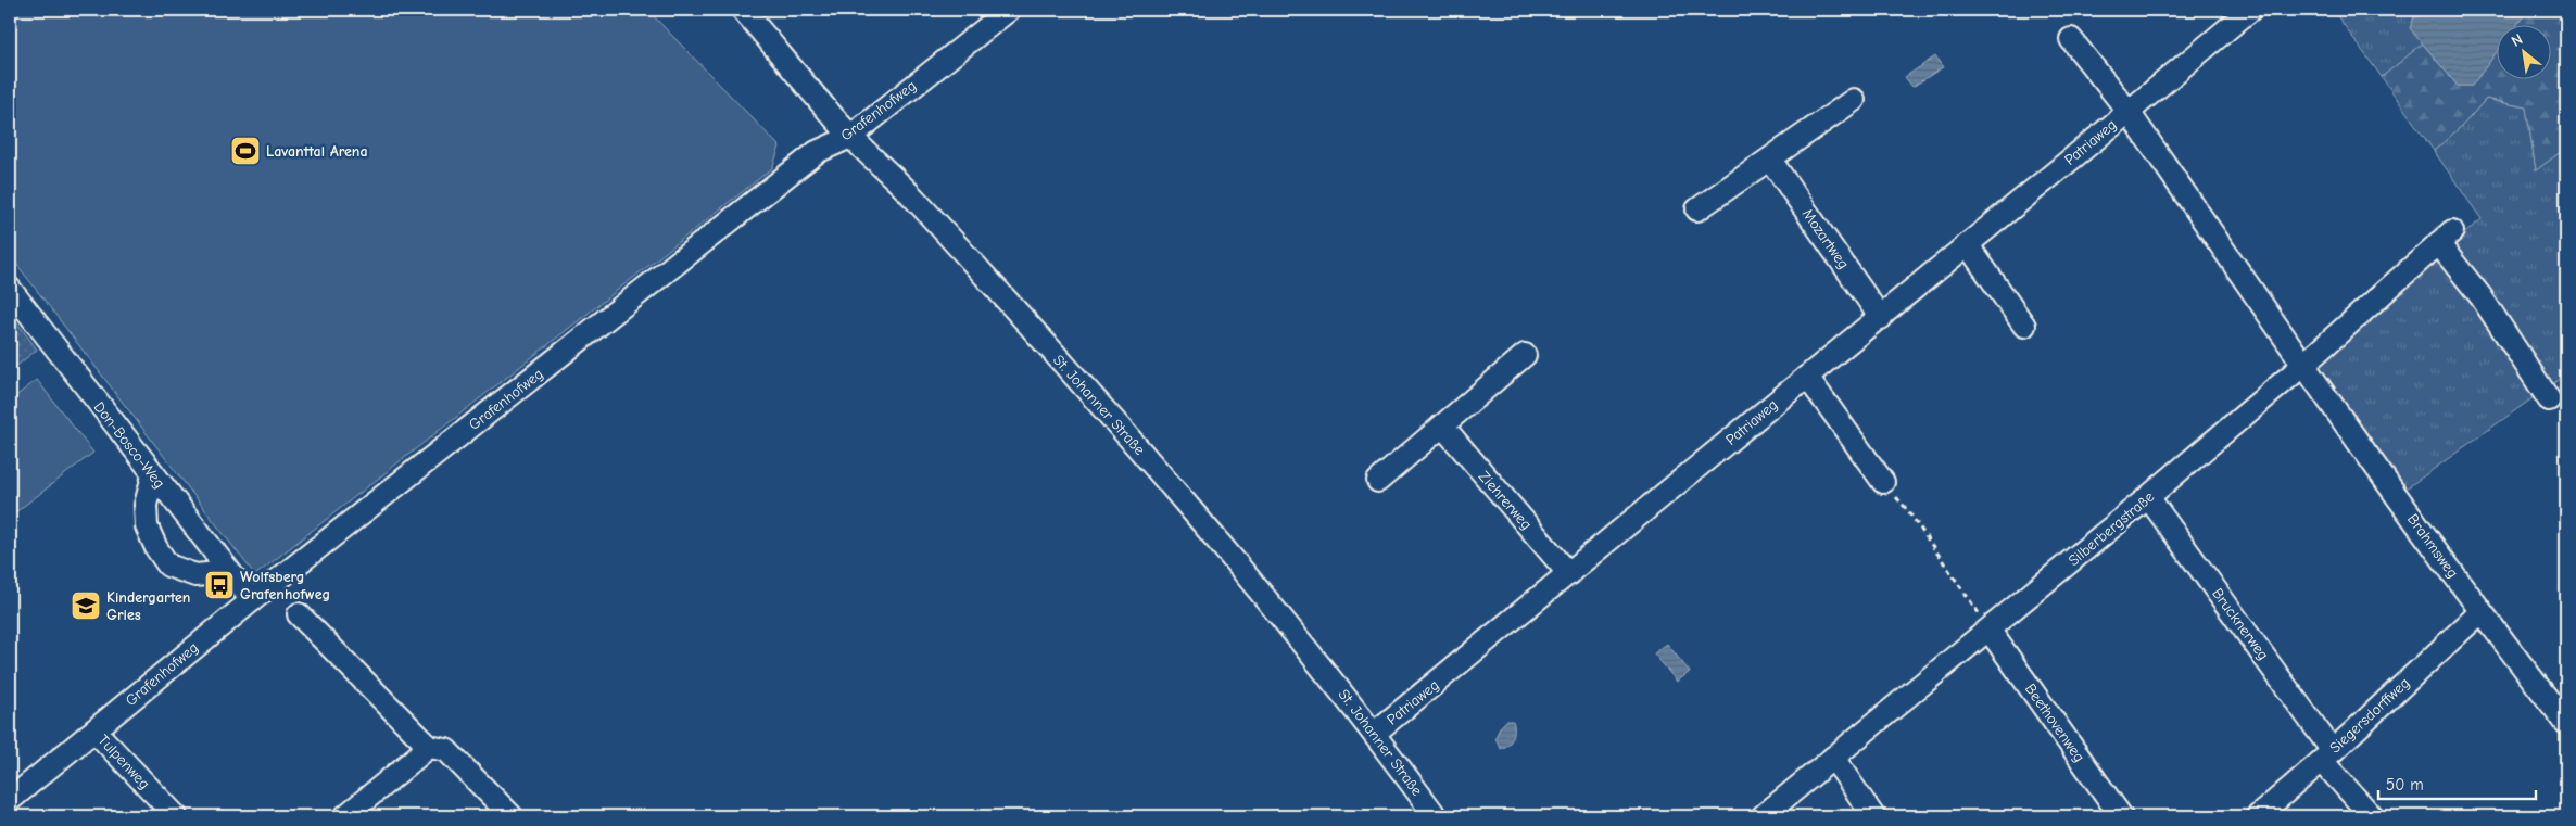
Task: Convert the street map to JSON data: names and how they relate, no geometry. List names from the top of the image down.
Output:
{
  "streets": {
    "street": [
      "Grafenhofweg",
      "Patriaweg",
      "Mozartweg",
      "St. Johanner Straße",
      "Don-Bosco-Weg",
      "Ziehrerweg",
      "Silberbergstraße",
      "Brahmsweg",
      "Brucknerweg",
      "Siegersdorffweg",
      "Beethovenweg",
      "Tulpenweg"
    ]
  },
  "crossings": [
    ["Grafenhofweg", "St. Johanner Straße"],
    ["Grafenhofweg", "Don-Bosco-Weg"],
    ["Grafenhofweg", "Tulpenweg"],
    ["Patriaweg", "Mozartweg"],
    ["Patriaweg", "St. Johanner Straße"],
    ["Patriaweg", "Ziehrerweg"],
    ["Patriaweg", "Silberbergstraße"],
    ["Patriaweg", "Brahmsweg"],
    ["Silberbergstraße", "Brahmsweg"],
    ["Silberbergstraße", "Brucknerweg"],
    ["Silberbergstraße", "Beethovenweg"],
    ["Brahmsweg", "Siegersdorffweg"],
    ["Brucknerweg", "Siegersdorffweg"]
  ],
  "places": {
    "sports": ["Lavanttal Arena"],
    "bus stop": ["Wolfsberg Grafenhofweg"],
    "school or university": ["Kindergarten Gries"]
  },
  "scale_bar": "50 m",
  "north": "top left"
}
